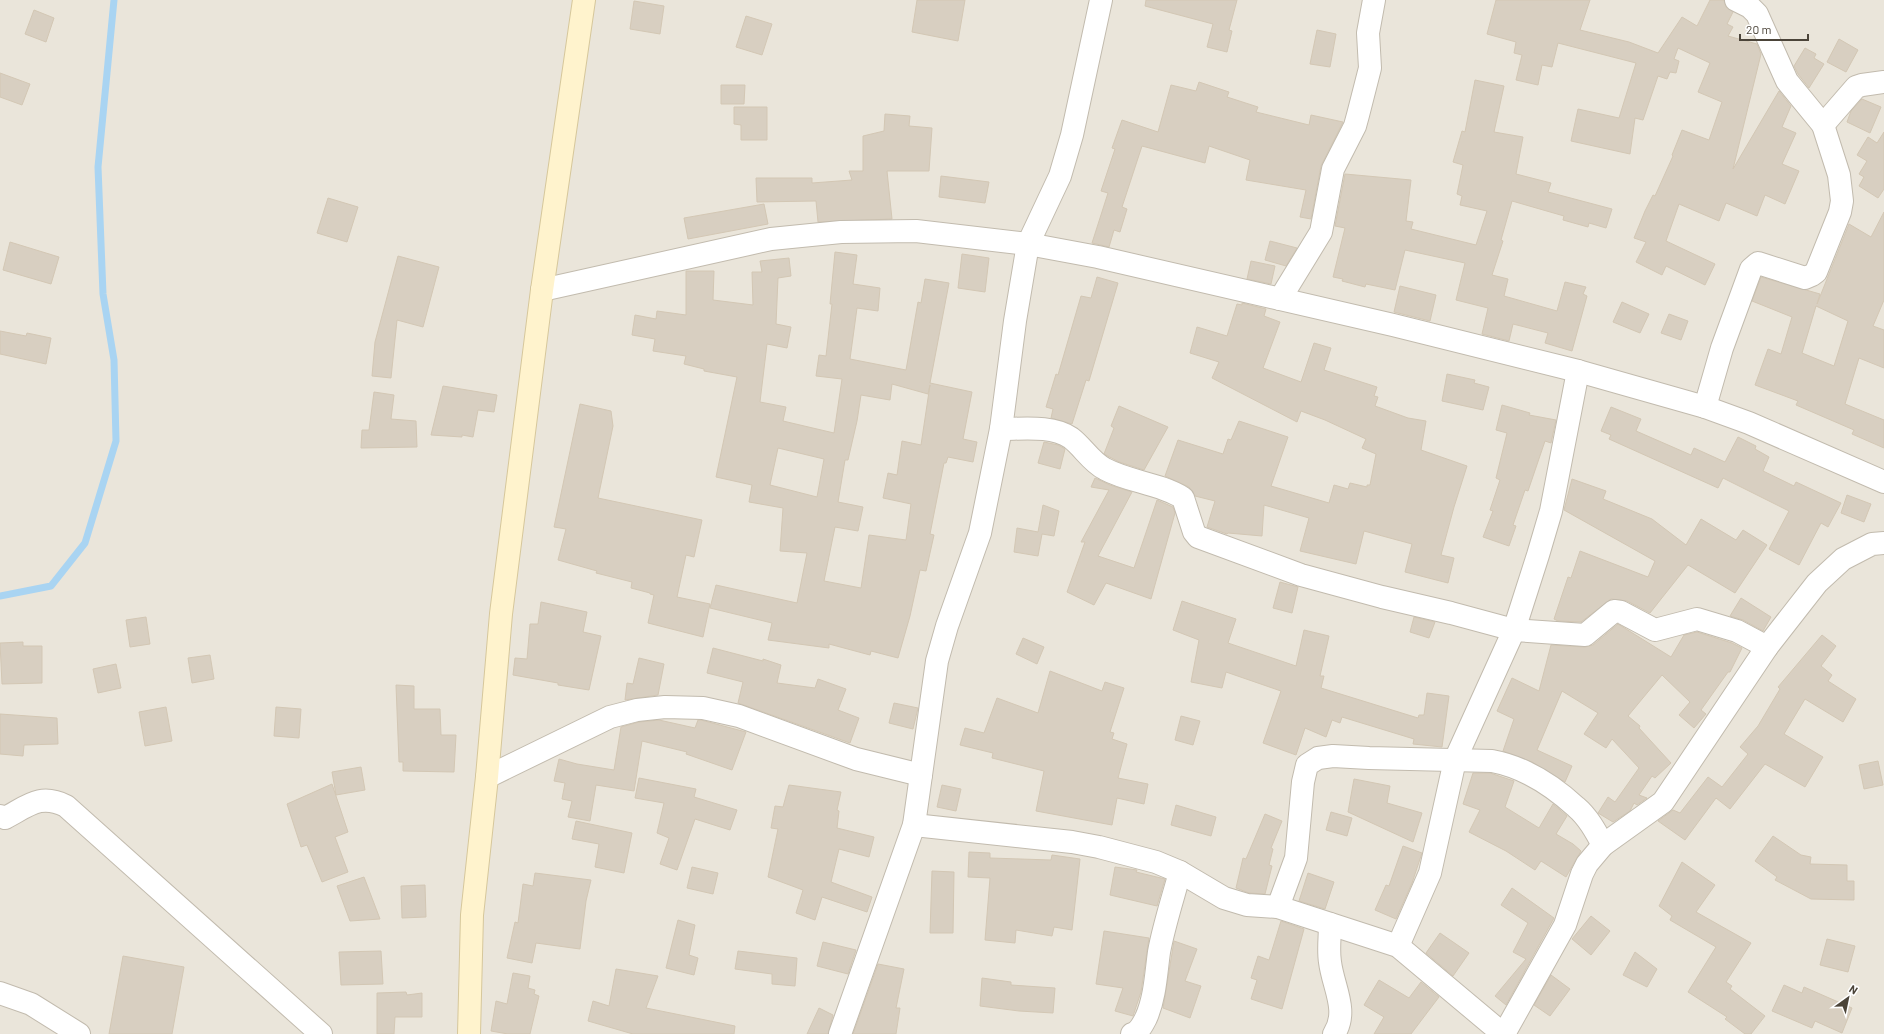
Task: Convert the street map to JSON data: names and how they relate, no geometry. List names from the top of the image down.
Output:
{
  "scale_bar": "20 m",
  "north": "top right"
}
